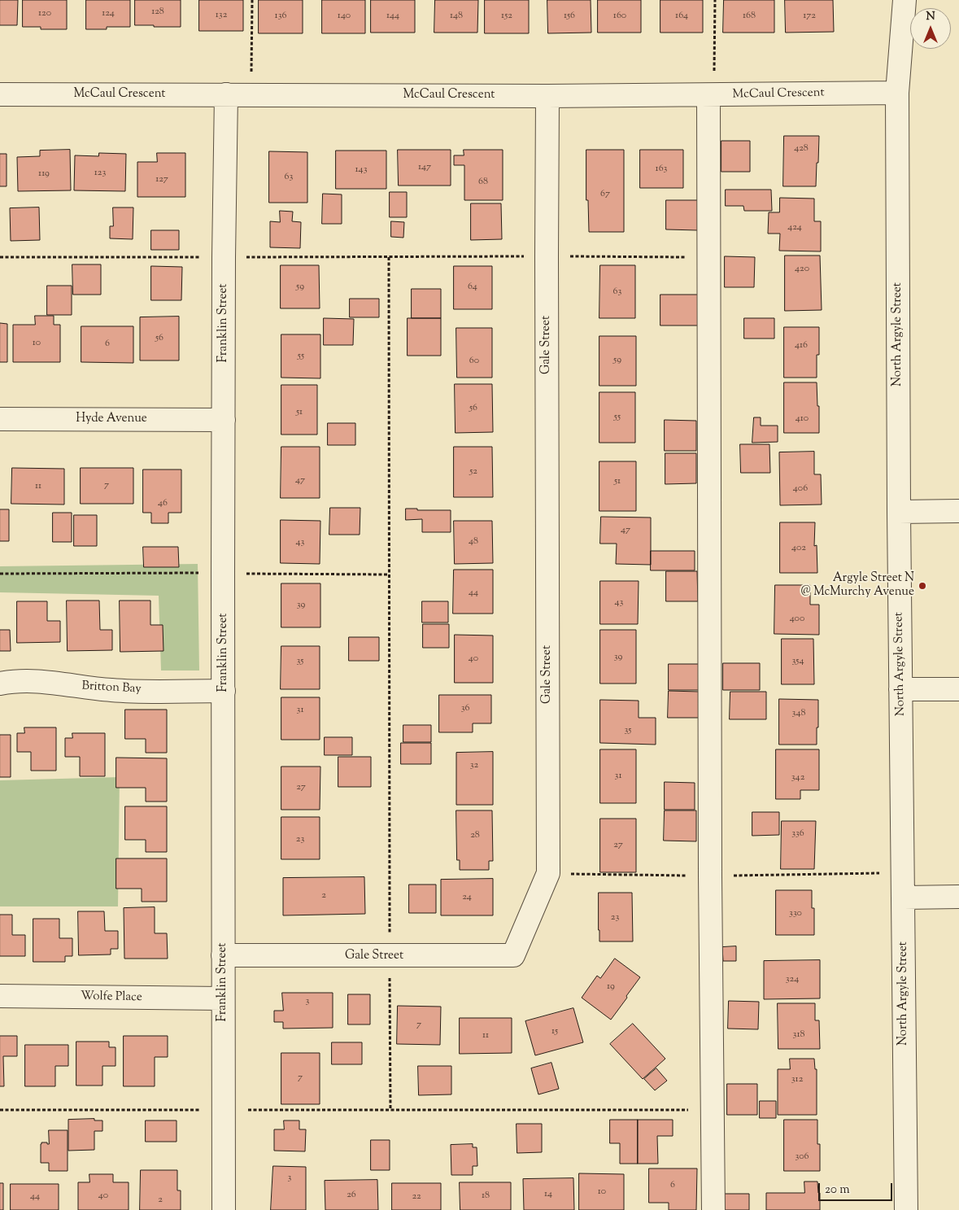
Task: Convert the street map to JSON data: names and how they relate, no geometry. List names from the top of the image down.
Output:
{
  "streets": {
    "street": [
      "McCaul Crescent",
      "Franklin Street",
      "North Argyle Street",
      "Gale Street",
      "Hyde Avenue",
      "Britton Bay",
      "Wolfe Place"
    ]
  },
  "crossings": [
    ["McCaul Crescent", "Franklin Street"],
    ["McCaul Crescent", "North Argyle Street"],
    ["McCaul Crescent", "Gale Street"],
    ["Franklin Street", "Gale Street"],
    ["Franklin Street", "Hyde Avenue"],
    ["Franklin Street", "Britton Bay"],
    ["Franklin Street", "Wolfe Place"]
  ],
  "places": ["Argyle Street N @ McMurchy Avenue"],
  "house_numbers": [
    "128",
    "120",
    "124",
    "132",
    "136",
    "140",
    "144",
    "148",
    "152",
    "156",
    "160",
    "164",
    "168",
    "172",
    "428",
    "147",
    "163",
    "143",
    "123",
    "119",
    "63",
    "127",
    "68",
    "67",
    "424",
    "420",
    "59",
    "64",
    "63",
    "56",
    "10",
    "6",
    "416",
    "55",
    "59",
    "60",
    "56",
    "51",
    "55",
    "410",
    "52",
    "47",
    "51",
    "7",
    "11",
    "406",
    "46",
    "47",
    "48",
    "43",
    "402",
    "44",
    "43",
    "39",
    "400",
    "39",
    "40",
    "35",
    "354",
    "36",
    "31",
    "348",
    "35",
    "32",
    "31",
    "342",
    "27",
    "336",
    "28",
    "23",
    "27",
    "2",
    "24",
    "330",
    "23",
    "324",
    "19",
    "3",
    "7",
    "15",
    "318",
    "11",
    "7",
    "312",
    "306",
    "3",
    "6",
    "10",
    "14",
    "26",
    "40",
    "18",
    "44",
    "22",
    "2"
  ],
  "scale_bar": "20 m",
  "north": "top"
}
